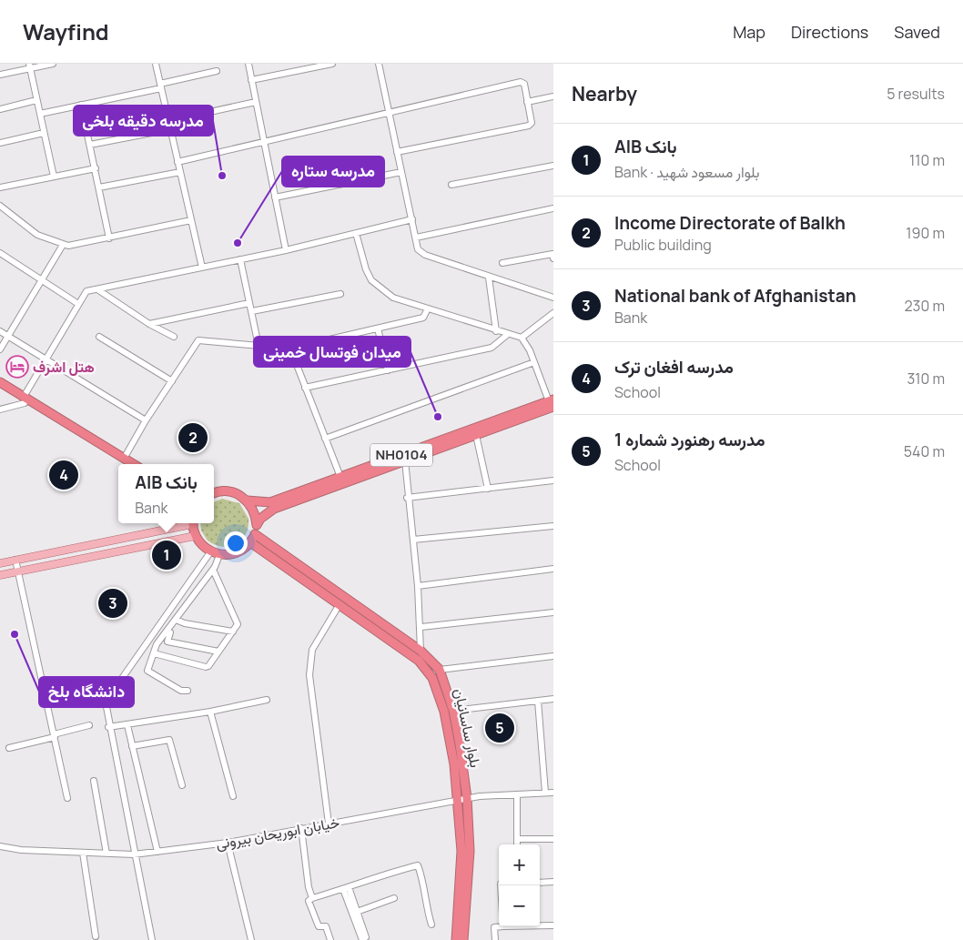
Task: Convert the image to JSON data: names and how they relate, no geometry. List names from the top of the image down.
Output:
{
  "streets": {
    "highway": ["NH0104", "بلوار ساسانیان"],
    "street": ["خیابان ابوریحان بیرونی"]
  },
  "crossings": [
    ["بلوار ساسانیان", "خیابان ابوریحان بیرونی"]
  ],
  "places": {
    "other": [
      "مدرسه دقيقه بلخى",
      "مدرسه ستاره",
      "میدان فوتسال خمینی",
      "دانشگاه بلخ"
    ],
    "hotel": ["هتل اشرف"]
  },
  "page": {
    "header": "Wayfind",
    "nav": ["Map", "Directions", "Saved"],
    "heading": ["Nearby", "5 results"],
    "list": [
      {
        "mark": "1",
        "name": "AIB بانک",
        "note": "Bank · بلوار مسعود شهید",
        "value": "110 m"
      },
      {
        "mark": "2",
        "name": "Income Directorate of Balkh",
        "note": "Public building",
        "value": "190 m"
      },
      {
        "mark": "3",
        "name": "National bank of Afghanistan",
        "note": "Bank",
        "value": "230 m"
      },
      {
        "mark": "4",
        "name": "مدرسه افغان ترک",
        "note": "School",
        "value": "310 m"
      },
      {
        "mark": "5",
        "name": "مدرسه رهنورد شماره 1",
        "note": "School",
        "value": "540 m"
      }
    ],
    "pins": [
      "2",
      "4",
      "1",
      "3",
      "5"
    ],
    "popup": ["AIB بانک", "Bank"],
    "map_buttons": ["+", "−"]
  }
}
